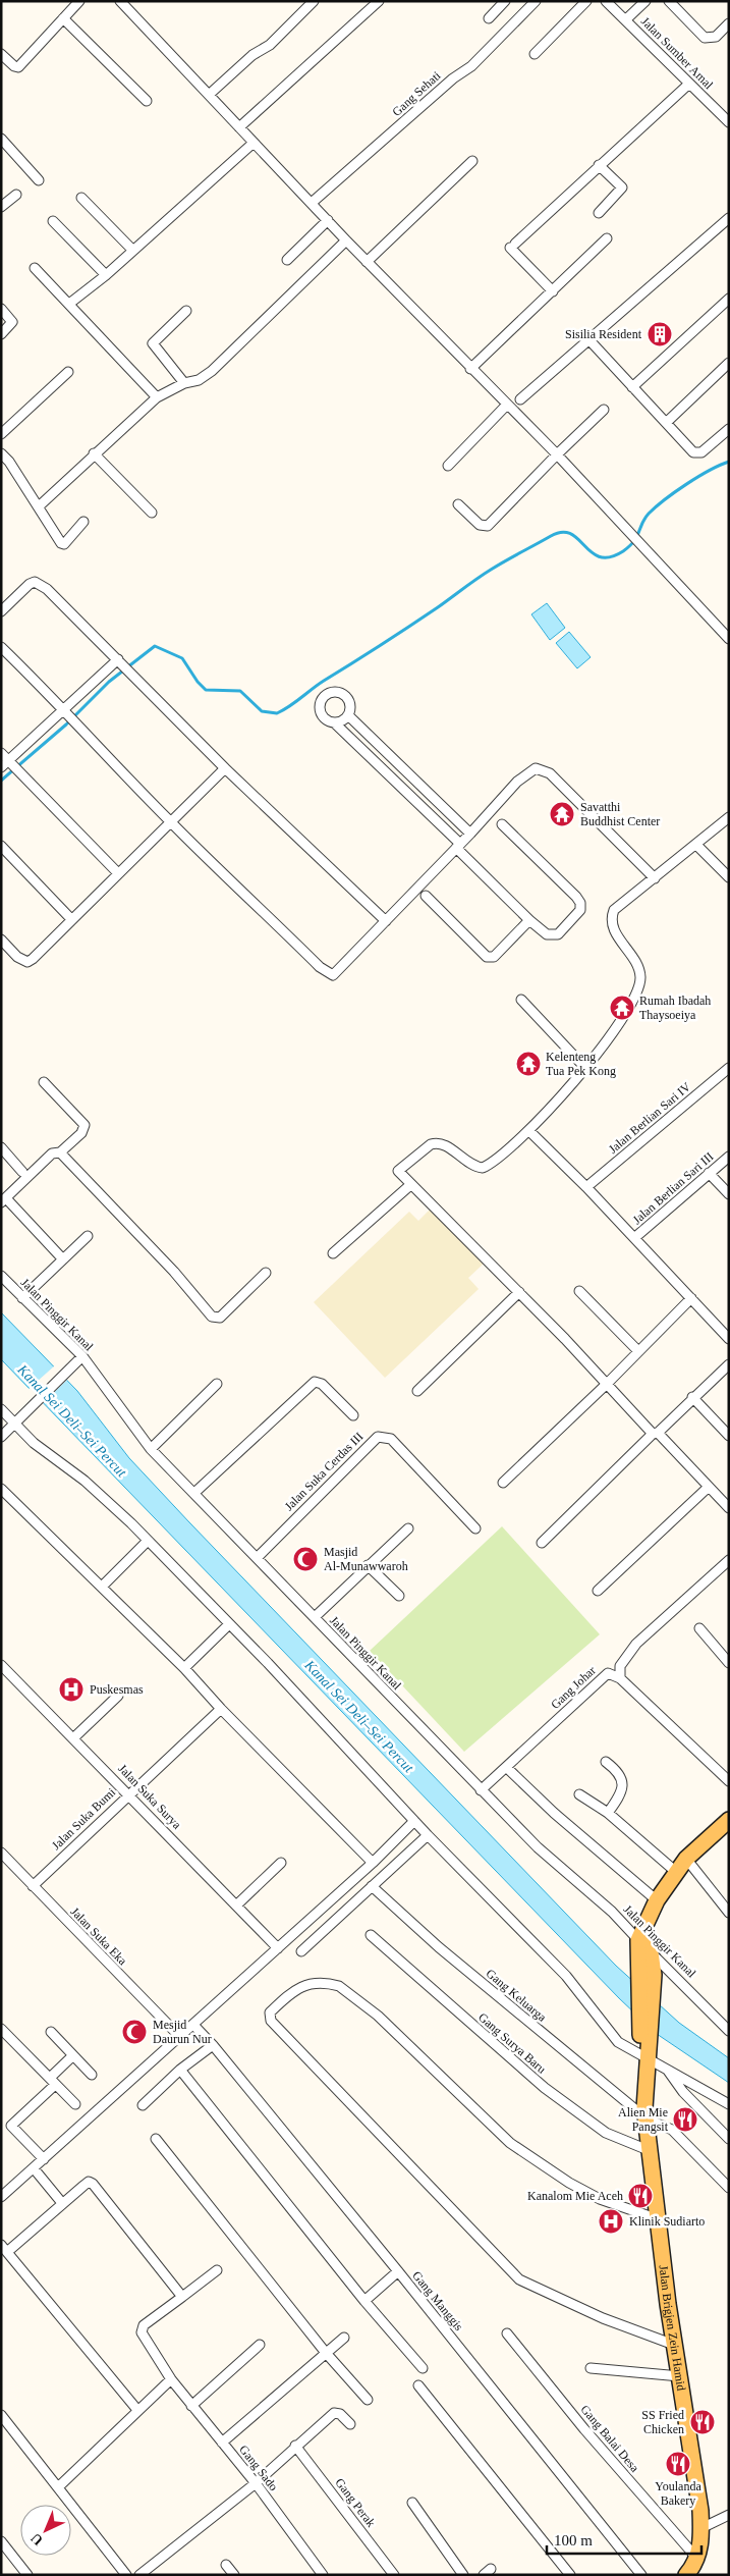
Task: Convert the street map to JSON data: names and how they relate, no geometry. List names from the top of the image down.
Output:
{
  "streets": {
    "main road": ["Jalan Brigjen Zein Hamid"],
    "street": [
      "Jalan Sumber Amal",
      "Gang Sehati",
      "Jalan Berlian Sari IV",
      "Jalan Berlian Sari III",
      "Jalan Pinggir Kanal",
      "Jalan Suka Cerdas III",
      "Gang Johar",
      "Jalan Suka Surya",
      "Jalan Suka Bumi",
      "Jalan Suka Eka",
      "Gang Keluarga",
      "Gang Surya Baru",
      "Gang Manggis",
      "Gang Balai Desa",
      "Gang Sado",
      "Gang Perak"
    ]
  },
  "crossings": [
    ["Jalan Pinggir Kanal", "Jalan Suka Cerdas III"],
    ["Jalan Pinggir Kanal", "Gang Johar"],
    ["Jalan Pinggir Kanal", "Jalan Brigjen Zein Hamid"],
    ["Jalan Suka Surya", "Jalan Suka Bumi"],
    ["Jalan Suka Bumi", "Jalan Suka Eka"],
    ["Gang Keluarga", "Jalan Brigjen Zein Hamid"],
    ["Gang Surya Baru", "Jalan Brigjen Zein Hamid"],
    ["Jalan Brigjen Zein Hamid", "Gang Balai Desa"]
  ],
  "water": ["Kanal Sei Deli–Sei Percut"],
  "places": {
    "building": ["Sisilia Resident"],
    "temple": ["Savatthi Buddhist Center", "Rumah Ibadah Thaysoeiya", "Kelenteng Tua Pek Kong"],
    "mosque": ["Masjid Al-Munawwaroh", "Mesjid Daurun Nur"],
    "hospital": ["Puskesmas", "Klinik Sudiarto"],
    "restaurant": [
      "Alien Mie Pangsit",
      "Kanalom Mie Aceh",
      "SS Fried Chicken",
      "Youlanda Bakery"
    ]
  },
  "scale_bar": "100 m",
  "north": "bottom left"
}
